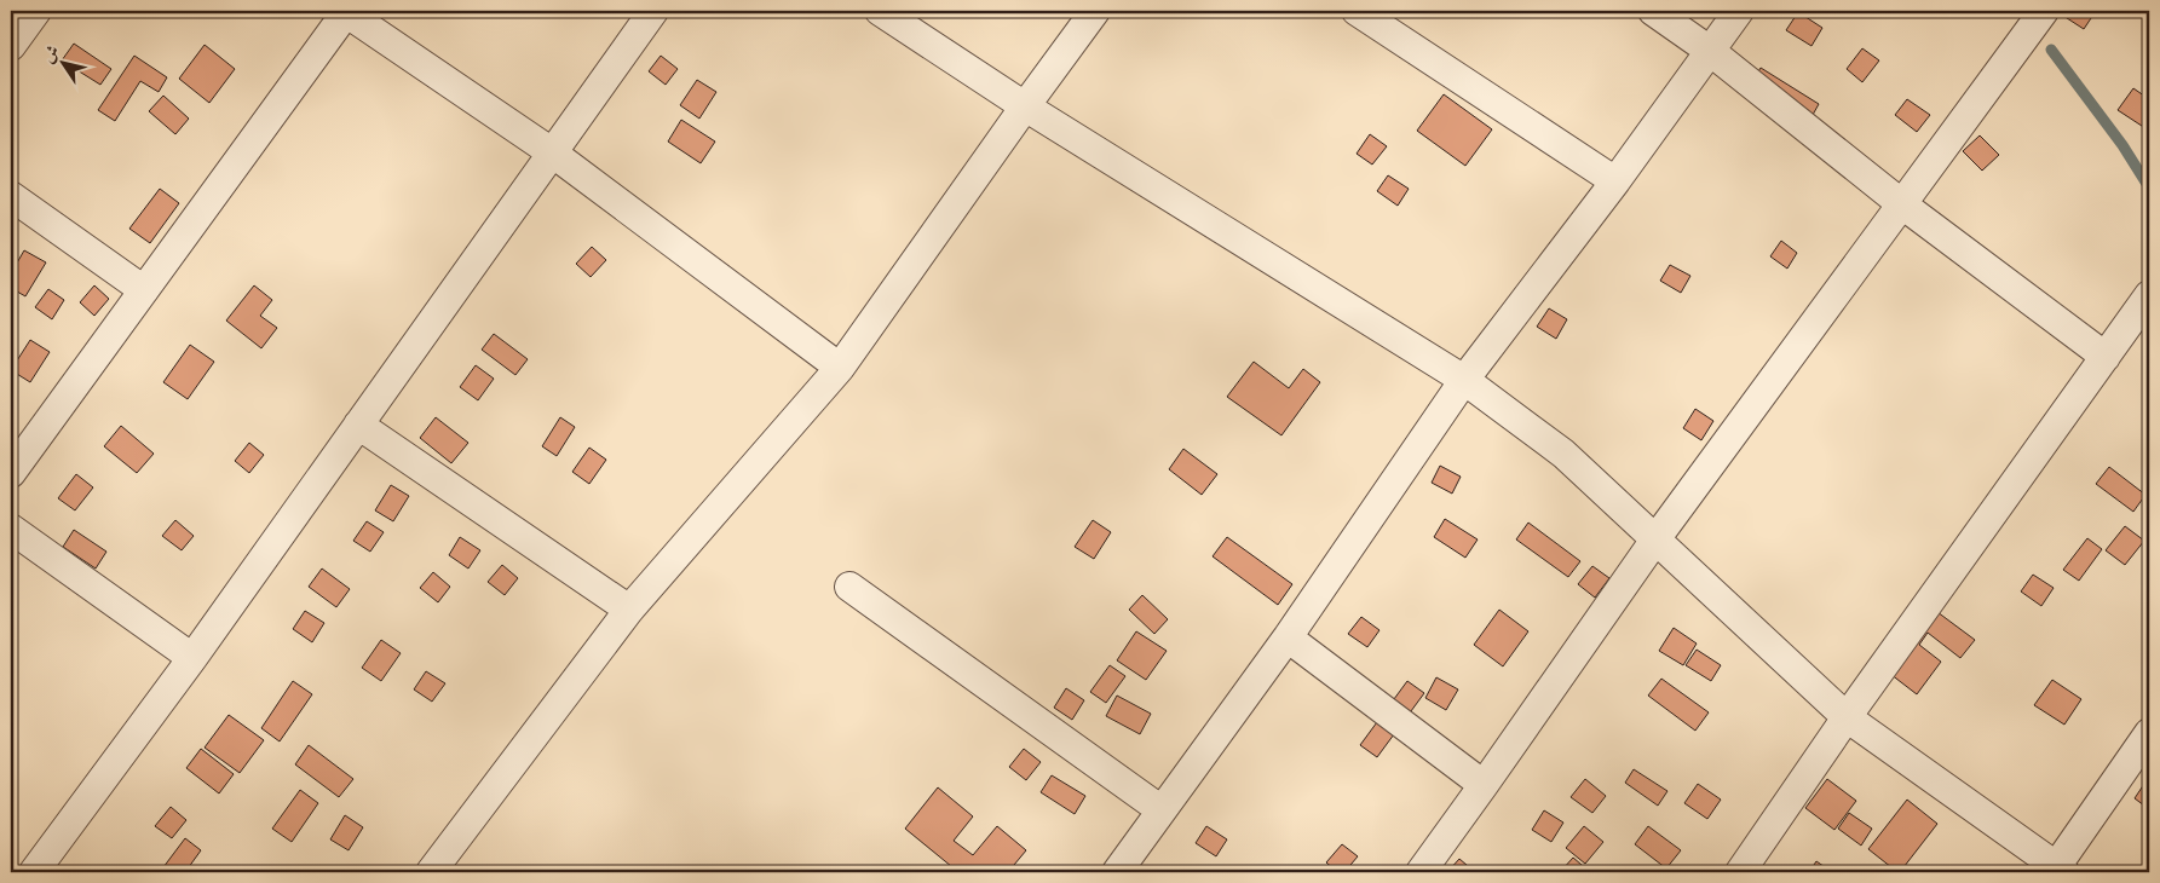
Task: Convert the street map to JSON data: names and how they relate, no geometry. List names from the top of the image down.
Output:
{
  "north": "top left"
}
